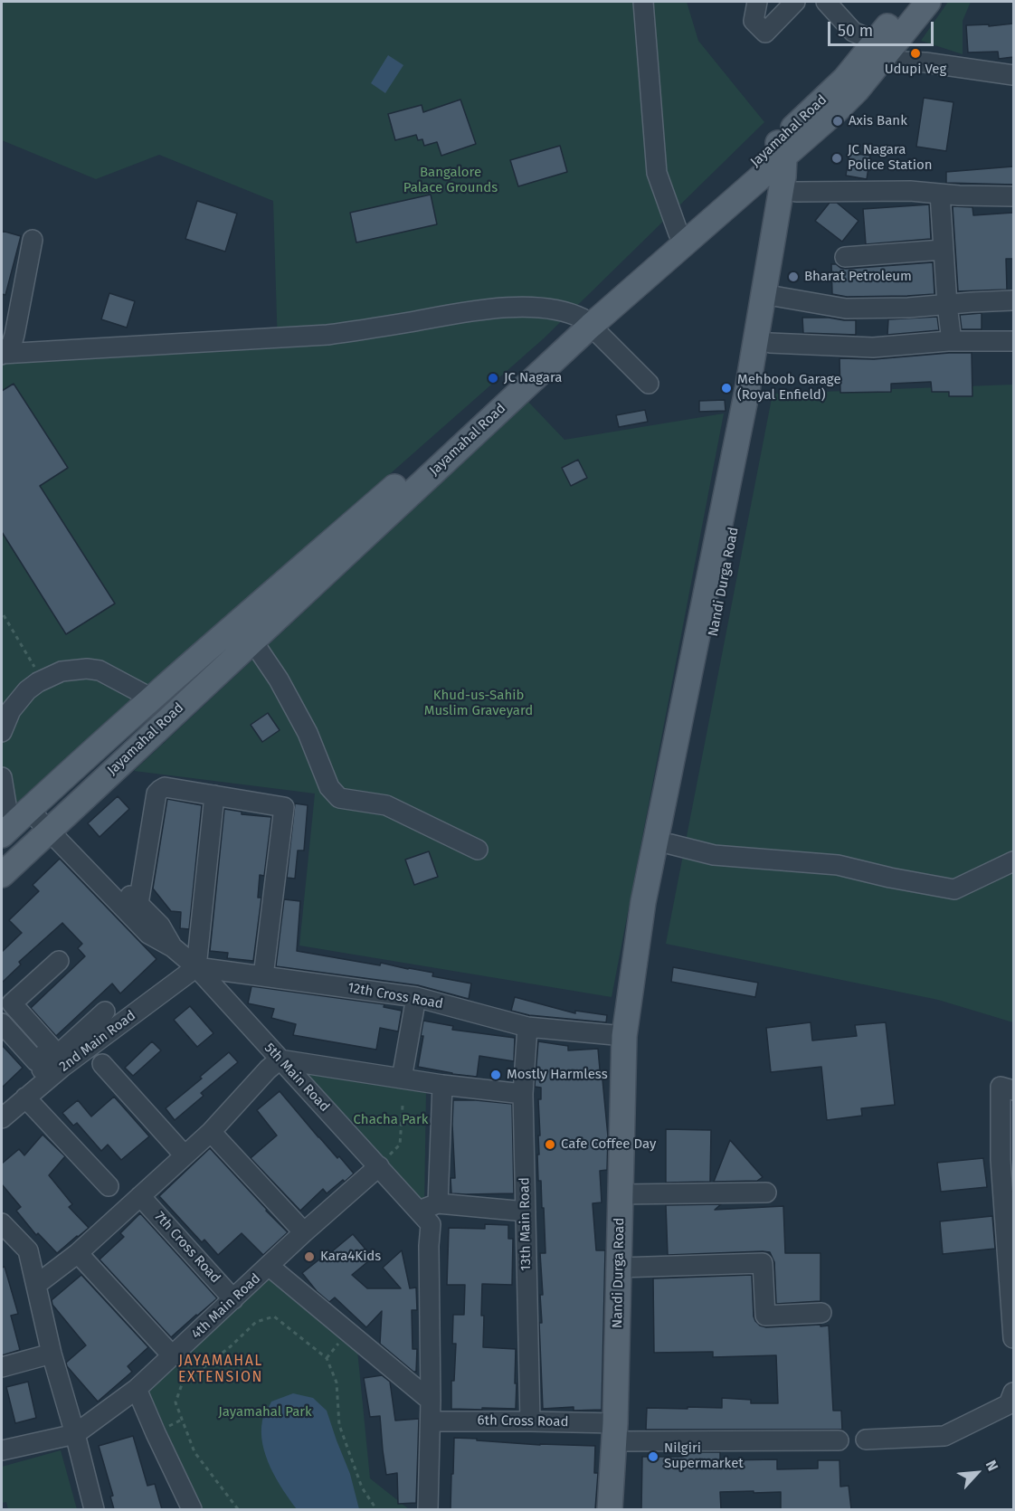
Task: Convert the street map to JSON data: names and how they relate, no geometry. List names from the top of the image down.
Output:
{
  "streets": {
    "main road": ["Jayamahal Road", "Nandi Durga Road"],
    "street": [
      "12th Cross Road",
      "2nd Main Road",
      "5th Main Road",
      "13th Main Road",
      "7th Cross Road",
      "4th Main Road",
      "6th Cross Road"
    ]
  },
  "crossings": [
    ["Jayamahal Road", "Nandi Durga Road"],
    ["Jayamahal Road", "5th Main Road"],
    ["Nandi Durga Road", "12th Cross Road"],
    ["Nandi Durga Road", "6th Cross Road"],
    ["12th Cross Road", "2nd Main Road"],
    ["12th Cross Road", "5th Main Road"],
    ["12th Cross Road", "13th Main Road"],
    ["2nd Main Road", "5th Main Road"],
    ["5th Main Road", "4th Main Road"],
    ["5th Main Road", "6th Cross Road"],
    ["13th Main Road", "6th Cross Road"],
    ["7th Cross Road", "4th Main Road"]
  ],
  "districts": ["JAYAMAHAL EXTENSION"],
  "parks": [
    "Bangalore Palace Grounds",
    "Khud-us-Sahib Muslim Graveyard",
    "Chacha Park",
    "Jayamahal Park"
  ],
  "places": [
    "Udupi Veg",
    "Axis Bank",
    "JC Nagara Police Station",
    "Bharat Petroleum",
    "JC Nagara",
    "Mehboob Garage (Royal Enfield)",
    "Mostly Harmless",
    "Cafe Coffee Day",
    "Kara4Kids",
    "Nilgiri Supermarket"
  ],
  "scale_bar": "50 m",
  "north": "top right"
}
